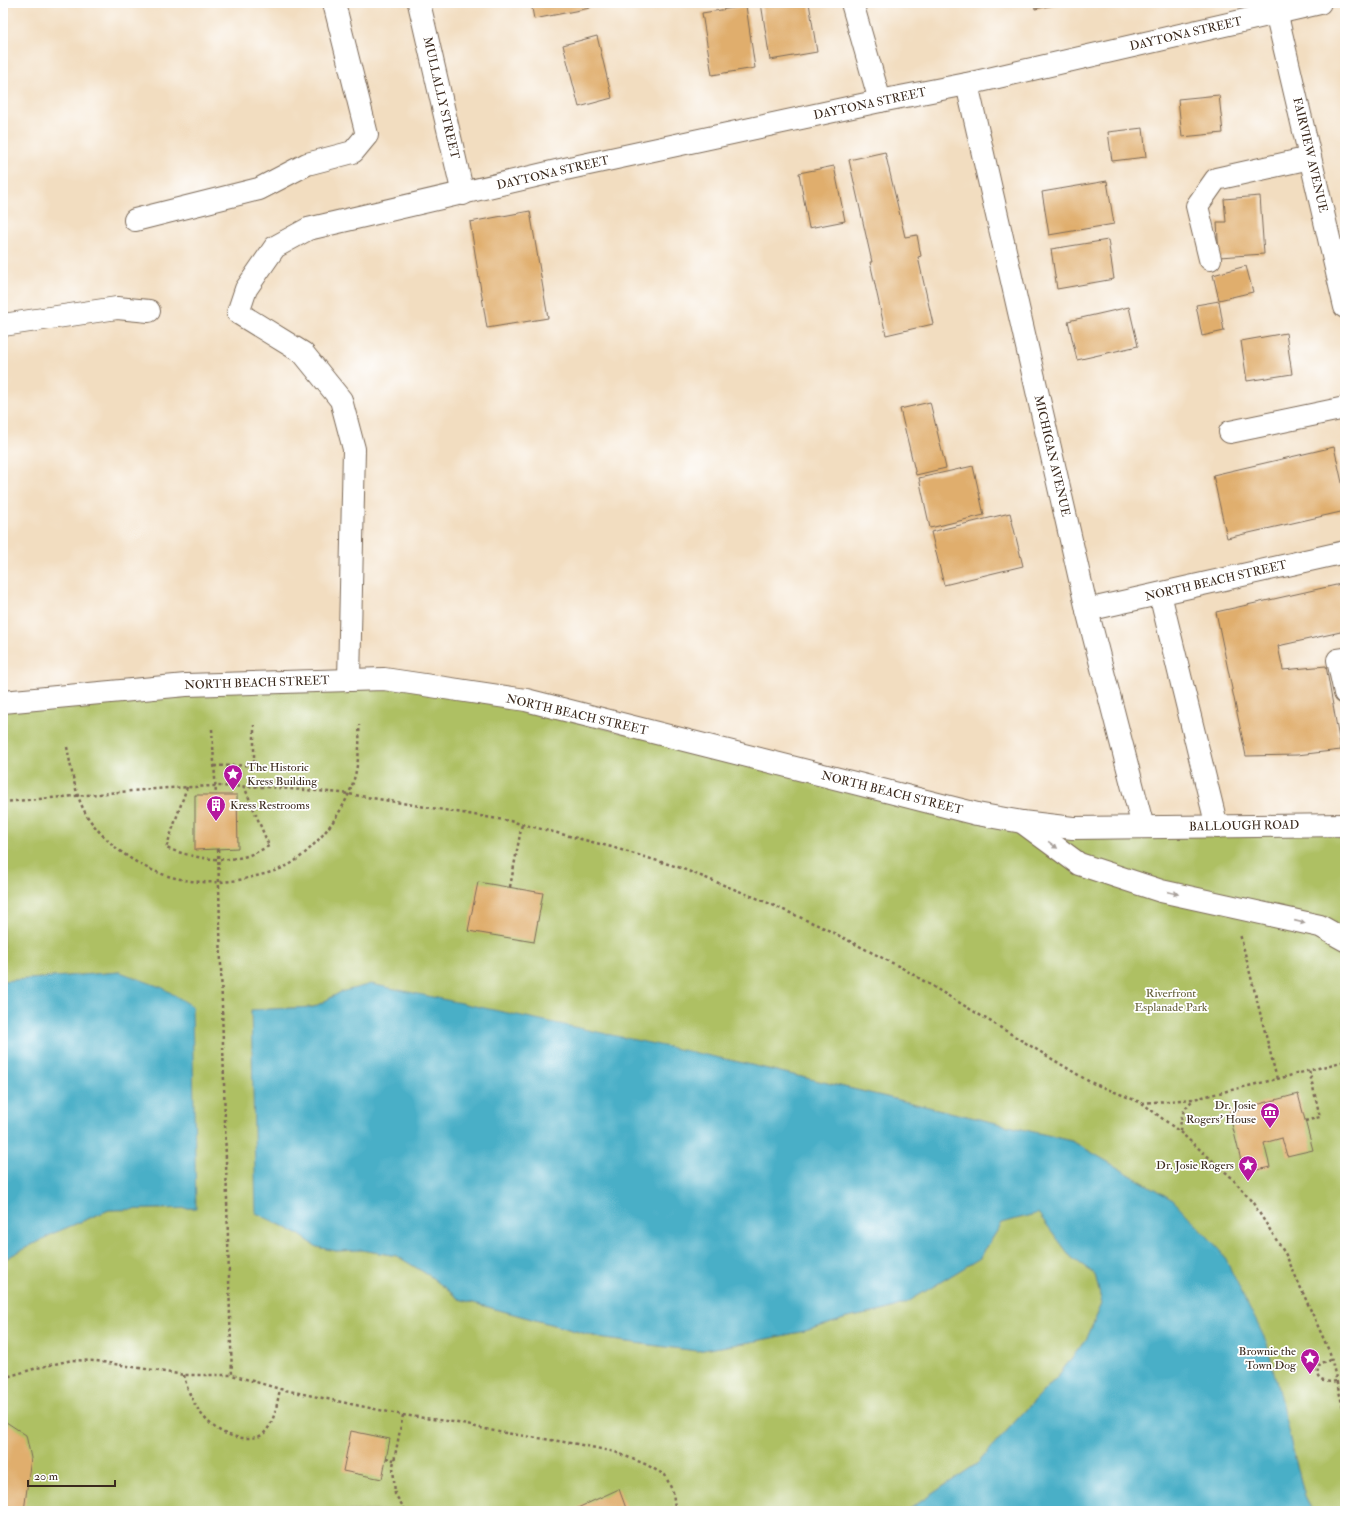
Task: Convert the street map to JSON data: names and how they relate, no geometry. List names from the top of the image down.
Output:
{
  "streets": {
    "street": [
      "DAYTONA STREET",
      "MULLALLY STREET",
      "FAIRVIEW AVENUE",
      "MICHIGAN AVENUE",
      "NORTH BEACH STREET",
      "BALLOUGH ROAD"
    ]
  },
  "crossings": [
    ["DAYTONA STREET", "MULLALLY STREET"],
    ["DAYTONA STREET", "FAIRVIEW AVENUE"],
    ["DAYTONA STREET", "MICHIGAN AVENUE"],
    ["DAYTONA STREET", "NORTH BEACH STREET"],
    ["MICHIGAN AVENUE", "NORTH BEACH STREET"],
    ["MICHIGAN AVENUE", "BALLOUGH ROAD"],
    ["NORTH BEACH STREET", "BALLOUGH ROAD"]
  ],
  "parks": ["Riverfront Esplanade Park"],
  "places": {
    "place": ["The Historic Kress Building", "Dr. Josie Rogers", "Brownie the Town Dog"],
    "building": ["Kress Restrooms"],
    "museum": ["Dr. Josie Rogers' House"]
  },
  "scale_bar": "20 m"
}
